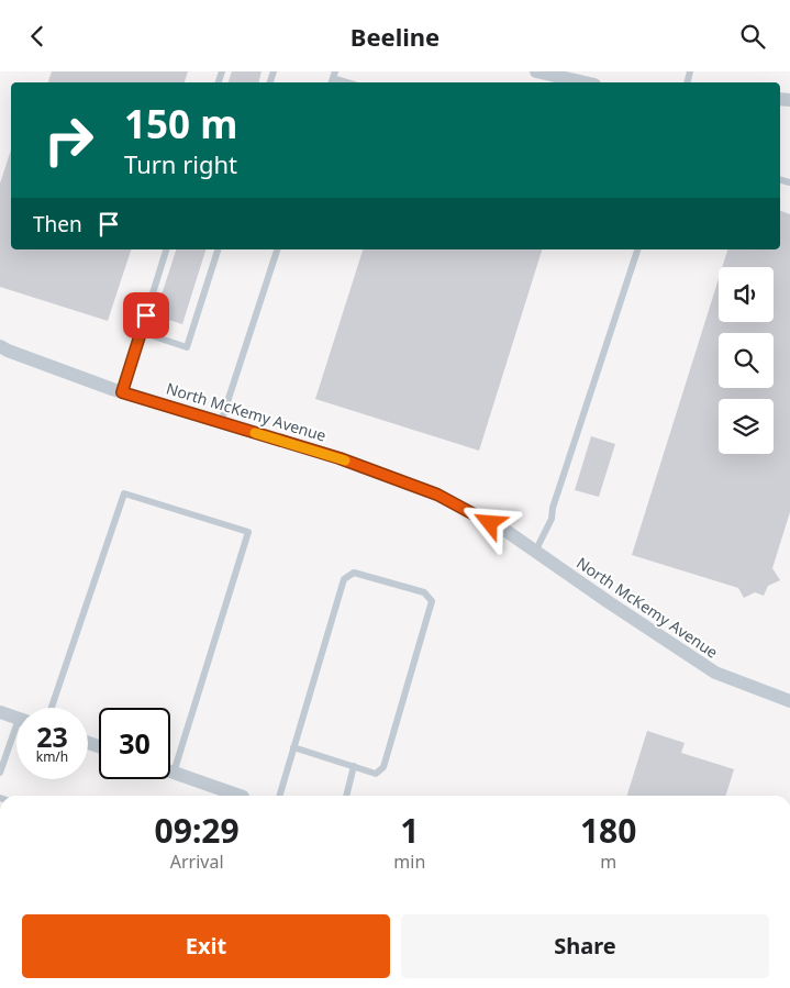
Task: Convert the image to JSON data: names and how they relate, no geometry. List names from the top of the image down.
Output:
{
  "streets": {
    "street": ["North McKemy Avenue"]
  },
  "page": {
    "header": "Beeline",
    "turn": ["150 m", "Turn right"],
    "then": "Then",
    "speed": "23 km/h",
    "limit": "30",
    "eta": [
      "09:29",
      "Arrival",
      "1",
      "min",
      "180",
      "m"
    ],
    "buttons": ["Exit", "Share"]
  }
}
